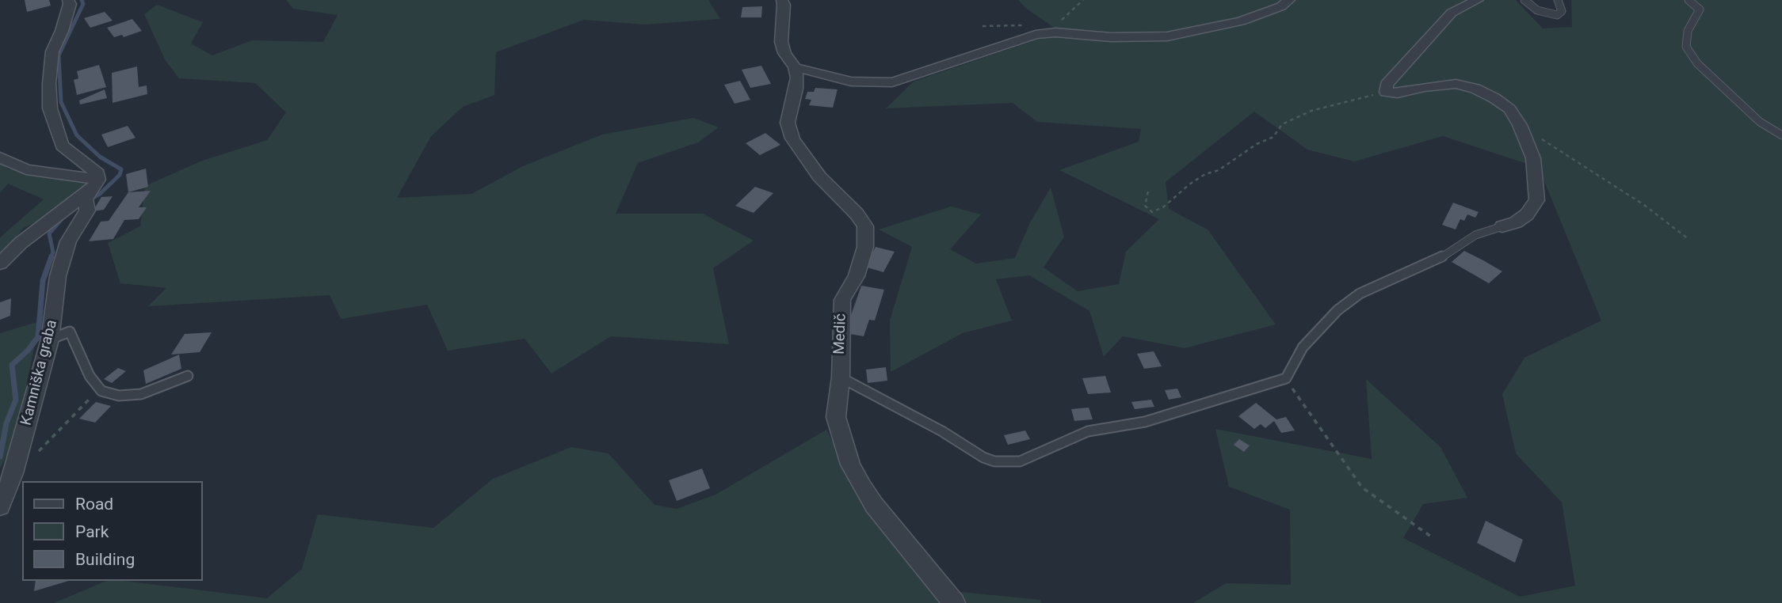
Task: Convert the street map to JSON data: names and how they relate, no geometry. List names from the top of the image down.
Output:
{
  "streets": {
    "street": ["Medič", "Kamniška graba"]
  },
  "legend": ["Road", "Park", "Building"]
}
